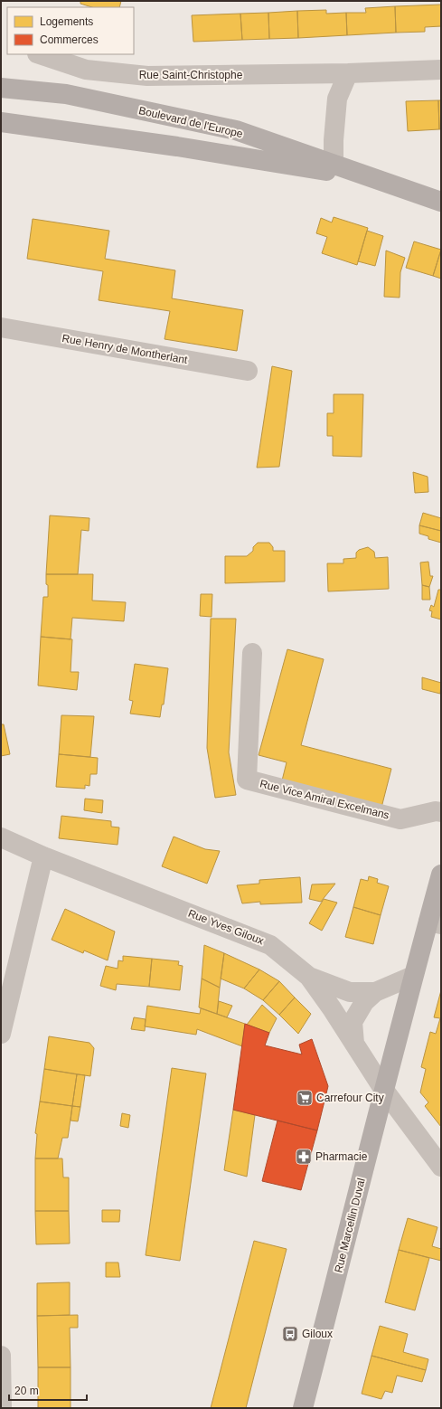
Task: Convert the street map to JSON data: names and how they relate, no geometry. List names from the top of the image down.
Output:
{
  "streets": {
    "main road": ["Boulevard de l'Europe", "Rue Marcellin Duval"],
    "street": [
      "Rue Saint-Christophe",
      "Rue Henry de Montherlant",
      "Rue Vice Amiral Excelmans",
      "Rue Yves Giloux"
    ]
  },
  "crossings": [
    ["Rue Yves Giloux", "Rue Marcellin Duval"]
  ],
  "places": {
    "supermarket": ["Carrefour City"],
    "pharmacy": ["Pharmacie"],
    "bus stop": ["Giloux"]
  },
  "legend": ["Logements", "Commerces"],
  "scale_bar": "20 m"
}
